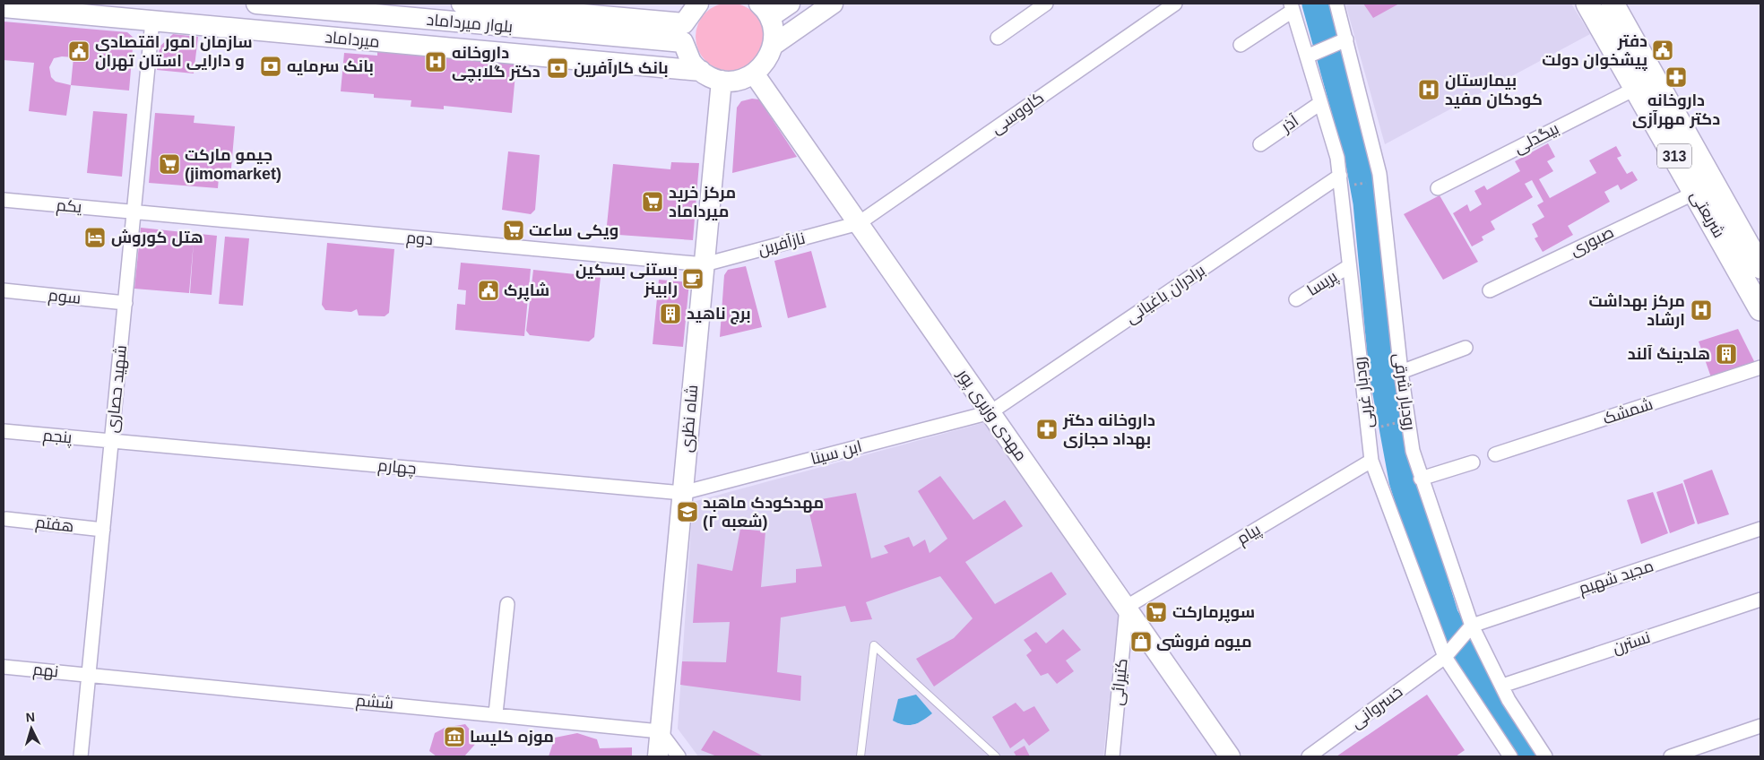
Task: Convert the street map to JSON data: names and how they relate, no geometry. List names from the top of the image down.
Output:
{
  "streets": {
    "main road": [
      "بلوار میرداماد",
      "میرداماد",
      "313",
      "شریعتی",
      "مهدی وزیری پور",
      "شاه نظری"
    ],
    "street": [
      "کاووسی",
      "آذر",
      "بیگدلی",
      "یکم",
      "دوم",
      "صبوری",
      "نازآفرین",
      "پریسا",
      "برادران باغیانی",
      "سوم",
      "شهید حصاری",
      "رودبار شرقی",
      "رودبار غربی",
      "شمشک",
      "پنجم",
      "ابن سینا",
      "چهارم",
      "هفتم",
      "پیام",
      "مجید شهیم",
      "نسترن",
      "نهم",
      "کتیرائی",
      "ششم",
      "خسروانی"
    ]
  },
  "crossings": [
    ["میرداماد", "شهید حصاری"],
    ["کاووسی", "نازآفرین"],
    ["کاووسی", "مهدی وزیری پور"],
    ["آذر", "رودبار غربی"],
    ["بیگدلی", "شریعتی"],
    ["یکم", "دوم"],
    ["یکم", "شهید حصاری"],
    ["شریعتی", "صبوری"],
    ["دوم", "نازآفرین"],
    ["دوم", "شهید حصاری"],
    ["دوم", "شاه نظری"],
    ["نازآفرین", "مهدی وزیری پور"],
    ["نازآفرین", "شاه نظری"],
    ["پریسا", "رودبار غربی"],
    ["برادران باغیانی", "رودبار غربی"],
    ["برادران باغیانی", "مهدی وزیری پور"],
    ["برادران باغیانی", "ابن سینا"],
    ["سوم", "شهید حصاری"],
    ["شهید حصاری", "پنجم"],
    ["شهید حصاری", "چهارم"],
    ["شهید حصاری", "هفتم"],
    ["شهید حصاری", "نهم"],
    ["شهید حصاری", "ششم"],
    ["رودبار شرقی", "مجید شهیم"],
    ["رودبار شرقی", "نسترن"],
    ["رودبار شرقی", "خسروانی"],
    ["رودبار غربی", "پیام"],
    ["رودبار غربی", "خسروانی"],
    ["مهدی وزیری پور", "ابن سینا"],
    ["مهدی وزیری پور", "پیام"],
    ["مهدی وزیری پور", "کتیرائی"],
    ["شاه نظری", "ابن سینا"],
    ["شاه نظری", "چهارم"],
    ["شاه نظری", "ششم"],
    ["پنجم", "چهارم"],
    ["ابن سینا", "چهارم"],
    ["پیام", "کتیرائی"],
    ["مجید شهیم", "خسروانی"],
    ["نهم", "ششم"]
  ],
  "places": {
    "public building": ["دفتر پیشخوان دولت", "سازمان امور اقتصادی و دارایی استان تهران", "شاپرک"],
    "hospital": ["داروخانه دکتر گلابچی", "بیمارستان کودکان مفید", "مرکز بهداشت ارشاد"],
    "bank": ["بانک سرمایه", "بانک کارآفرین"],
    "pharmacy": ["داروخانه دکتر مهرآزی", "داروخانه دکتر بهداد حجازی"],
    "supermarket": [
      "جیمو مارکت (jimomarket)",
      "مرکز خرید میرداماد",
      "ویکی ساعت",
      "سوپرمارکت"
    ],
    "hotel": ["هتل کوروش"],
    "cafe": ["بستنی بسکین رابینز"],
    "building": ["برج ناهید", "هلدینگ آلند"],
    "school or university": ["مهدکودک ماهبد (شعبه ۲)"],
    "shop": ["میوه فروشى"],
    "museum": ["موزه کلیسا"]
  },
  "north": "top"
}
